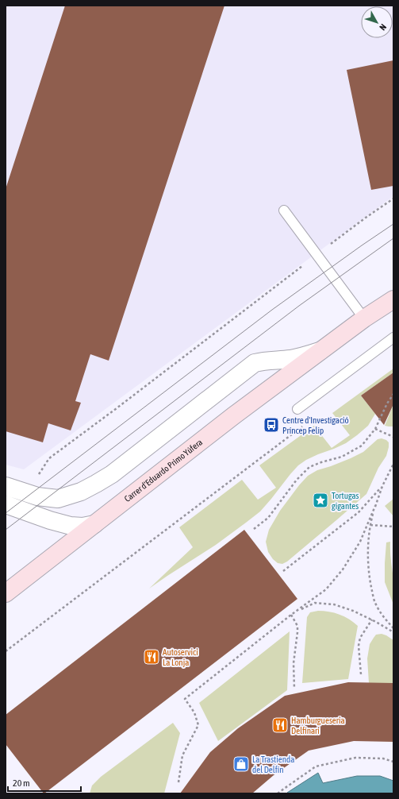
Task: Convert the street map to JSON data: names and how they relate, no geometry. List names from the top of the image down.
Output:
{
  "streets": {
    "main road": ["Carrer d'Eduardo Primo Yúfera"]
  },
  "places": {
    "bus stop": ["Centre d'Investigació Príncep Felip"],
    "place": ["Tortugas gigantes"],
    "restaurant": ["Autoservici La Lonja", "Hamburgueseria Delfinari"],
    "shop": ["La Trastienda del Delfín"]
  },
  "scale_bar": "20 m",
  "north": "bottom right"
}
